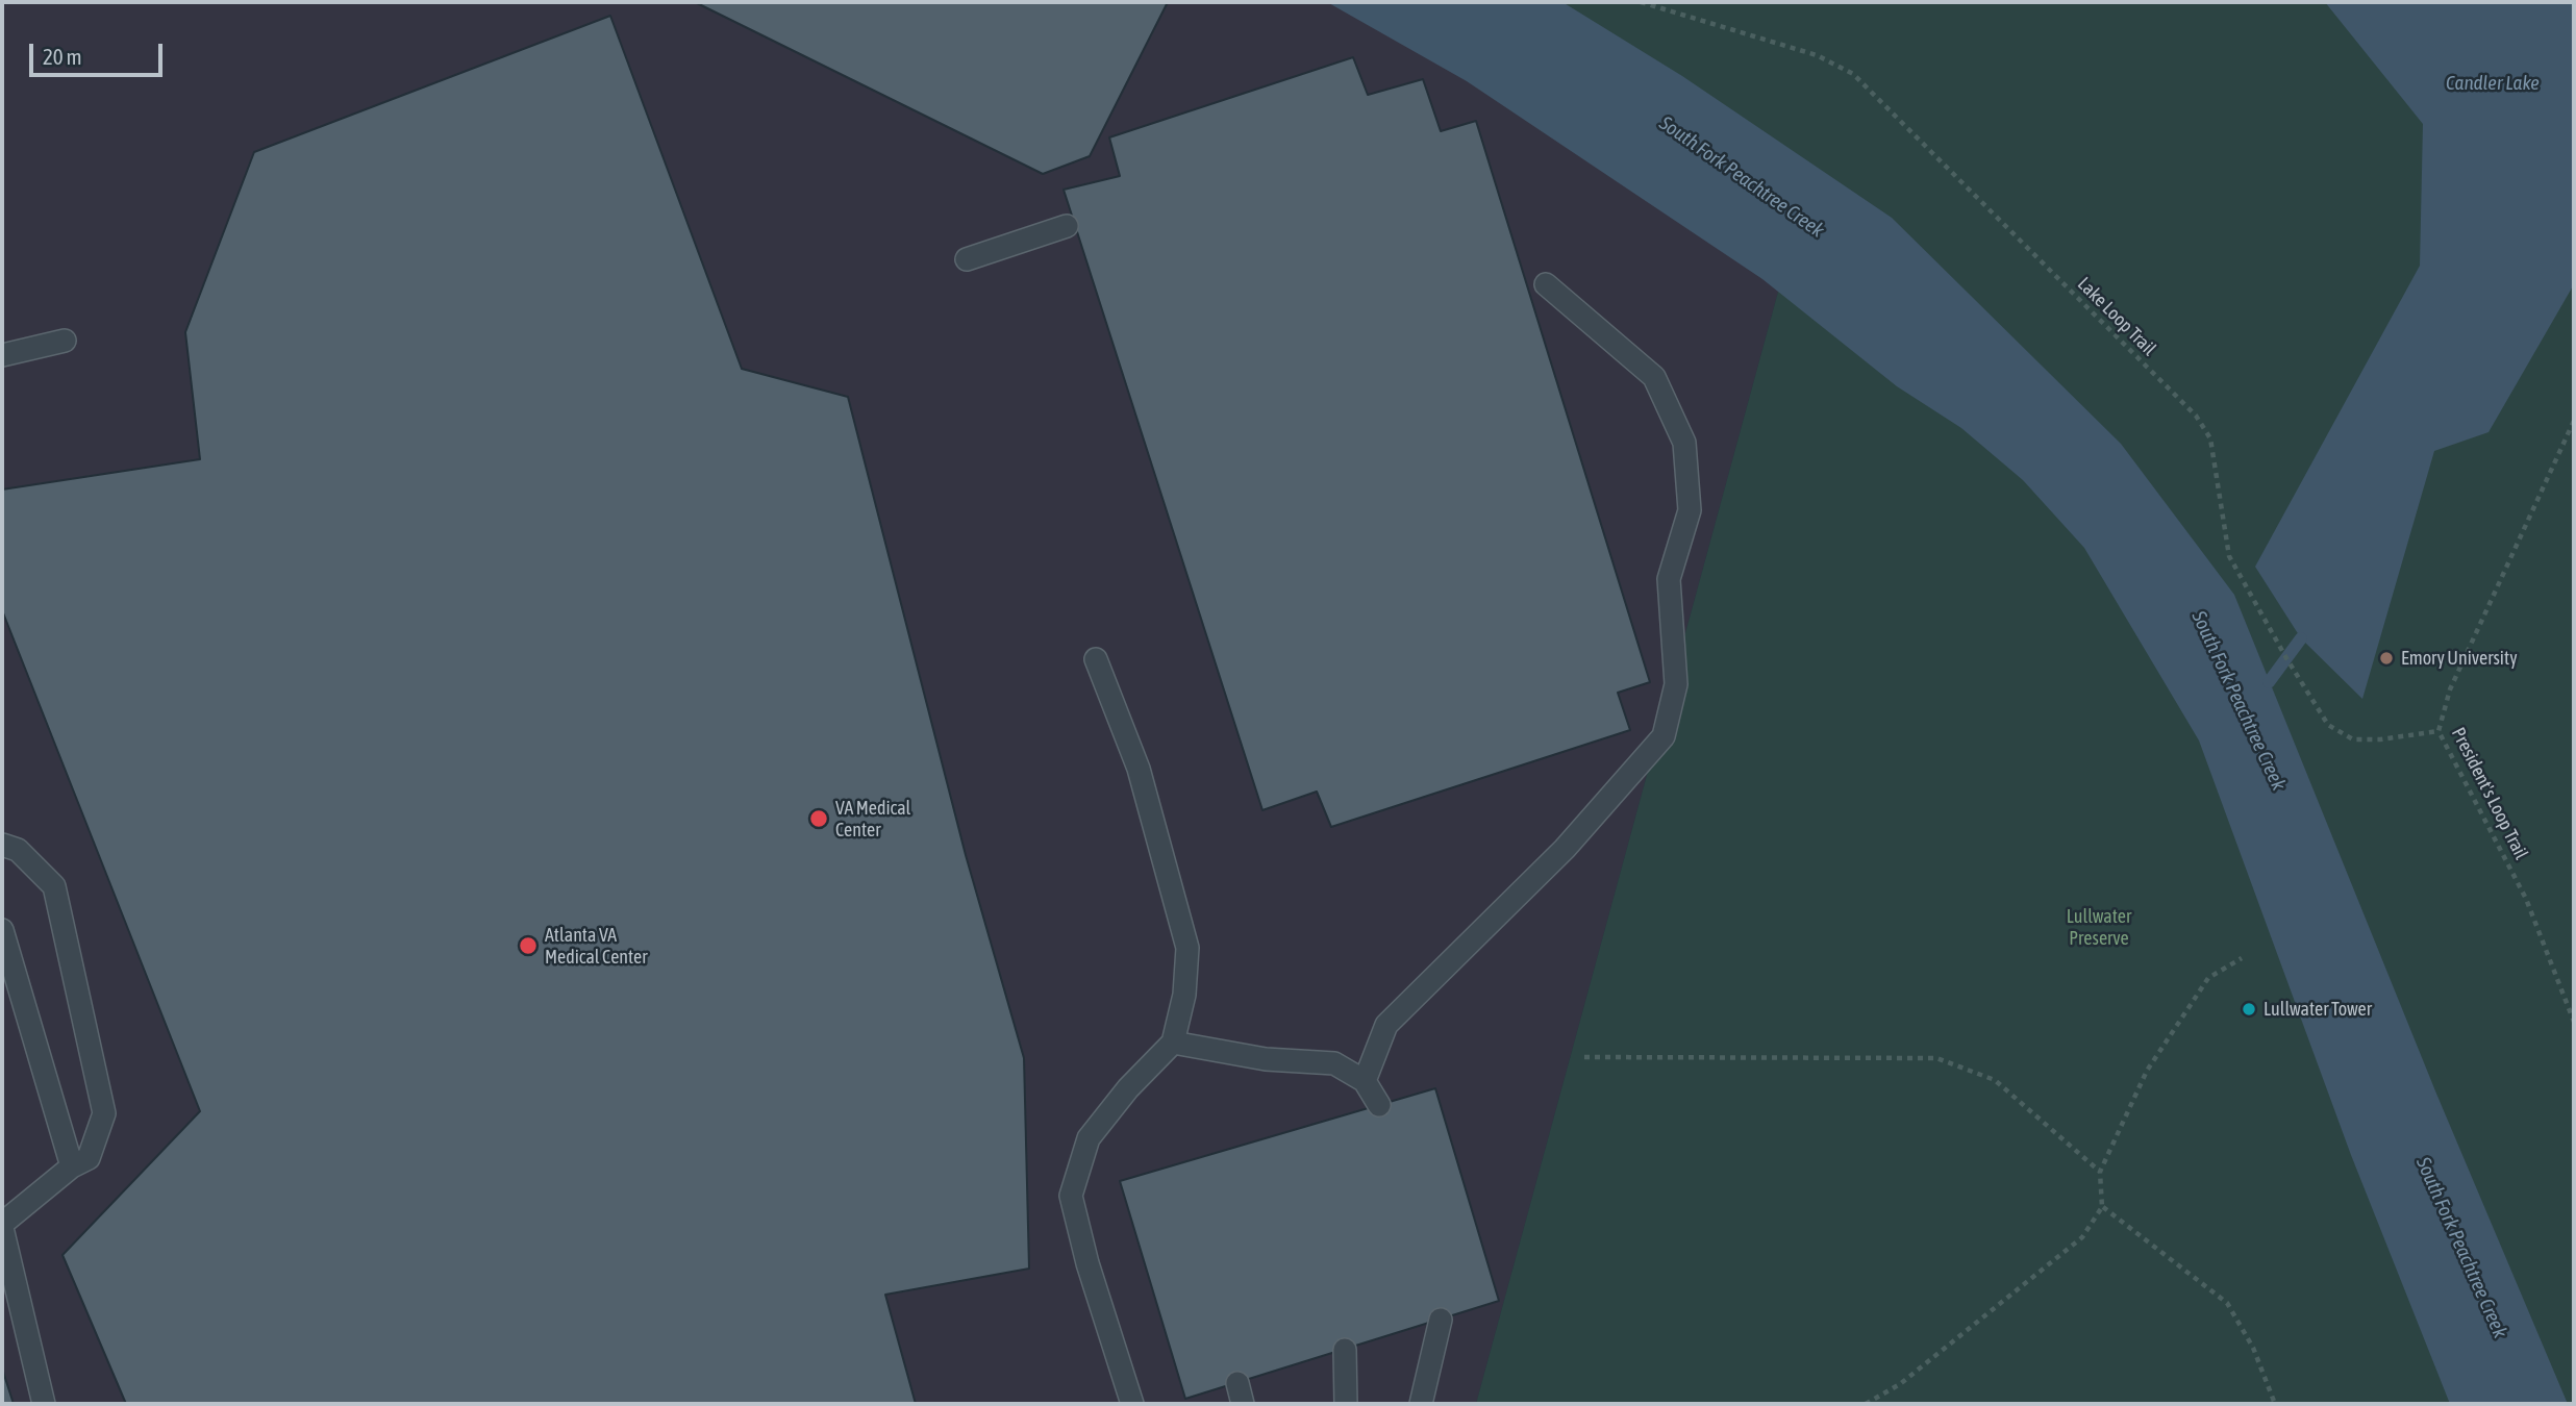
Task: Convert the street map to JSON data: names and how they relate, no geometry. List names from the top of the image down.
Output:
{
  "streets": {
    "path": ["Lake Loop Trail", "President's Loop Trail"]
  },
  "crossings": [
    ["Lake Loop Trail", "President's Loop Trail"]
  ],
  "water": ["Candler Lake", "South Fork Peachtree Creek"],
  "parks": ["Lullwater Preserve"],
  "places": [
    "Emory University",
    "VA Medical Center",
    "Atlanta VA Medical Center",
    "Lullwater Tower"
  ],
  "scale_bar": "20 m"
}
